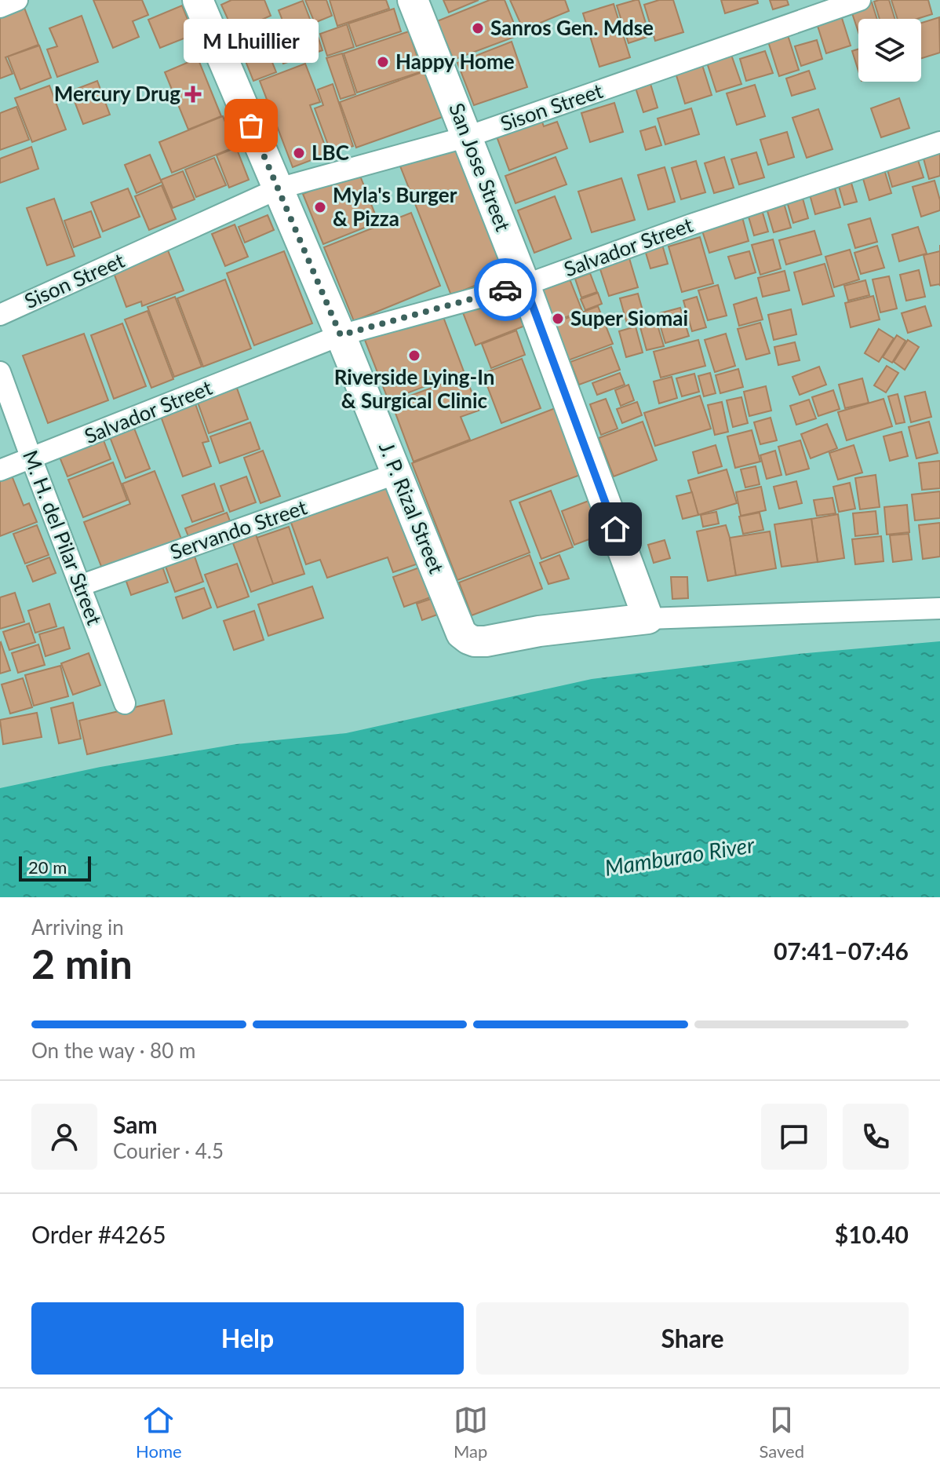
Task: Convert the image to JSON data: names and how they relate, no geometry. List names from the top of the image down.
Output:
{
  "streets": {
    "street": [
      "Sison Street",
      "San Jose Street",
      "Salvador Street",
      "J. P. Rizal Street",
      "Servando Street",
      "M. H. del Pilar Street"
    ]
  },
  "crossings": [
    ["Sison Street", "San Jose Street"],
    ["Sison Street", "J. P. Rizal Street"],
    ["San Jose Street", "Salvador Street"],
    ["San Jose Street", "J. P. Rizal Street"],
    ["Salvador Street", "J. P. Rizal Street"],
    ["Salvador Street", "M. H. del Pilar Street"],
    ["J. P. Rizal Street", "Servando Street"],
    ["Servando Street", "M. H. del Pilar Street"]
  ],
  "water": ["Mamburao River"],
  "places": {
    "other": [
      "Sanros Gen. Mdse",
      "Happy Home",
      "M Lhuillier",
      "LBC",
      "Myla's Burger & Pizza",
      "Super Siomai",
      "Riverside Lying-In & Surgical Clinic"
    ],
    "health": ["Mercury Drug"]
  },
  "scale_bar": "20 m",
  "page": {
    "bubble": "M Lhuillier",
    "scale": "20 m",
    "heading": ["2 min", "Arriving in", "07:41–07:46"],
    "panel": [
      "Sam",
      "Courier · 4.5",
      "Order #4265",
      "$10.40"
    ],
    "bar": "On the way · 80 m",
    "buttons": ["Help", "Share"],
    "tabs": ["Home", "Map", "Saved"]
  }
}
